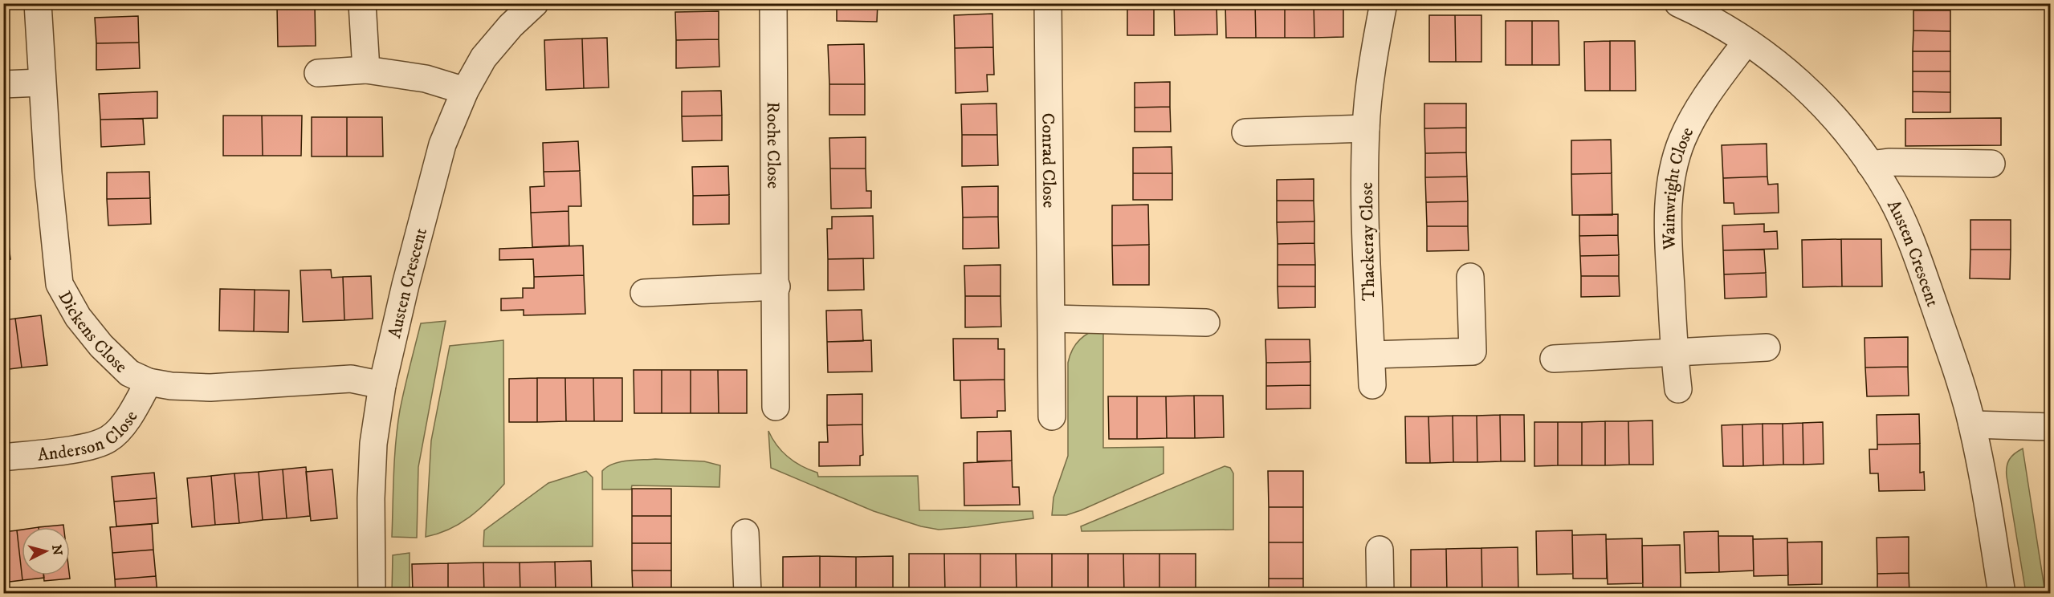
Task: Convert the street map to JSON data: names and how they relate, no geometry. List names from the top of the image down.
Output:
{
  "streets": {
    "street": [
      "Roche Close",
      "Conrad Close",
      "Wainwright Close",
      "Thackeray Close",
      "Austen Crescent",
      "Dickens Close",
      "Anderson Close"
    ]
  },
  "crossings": [
    ["Wainwright Close", "Austen Crescent"],
    ["Austen Crescent", "Dickens Close"],
    ["Dickens Close", "Anderson Close"]
  ],
  "north": "right"
}
